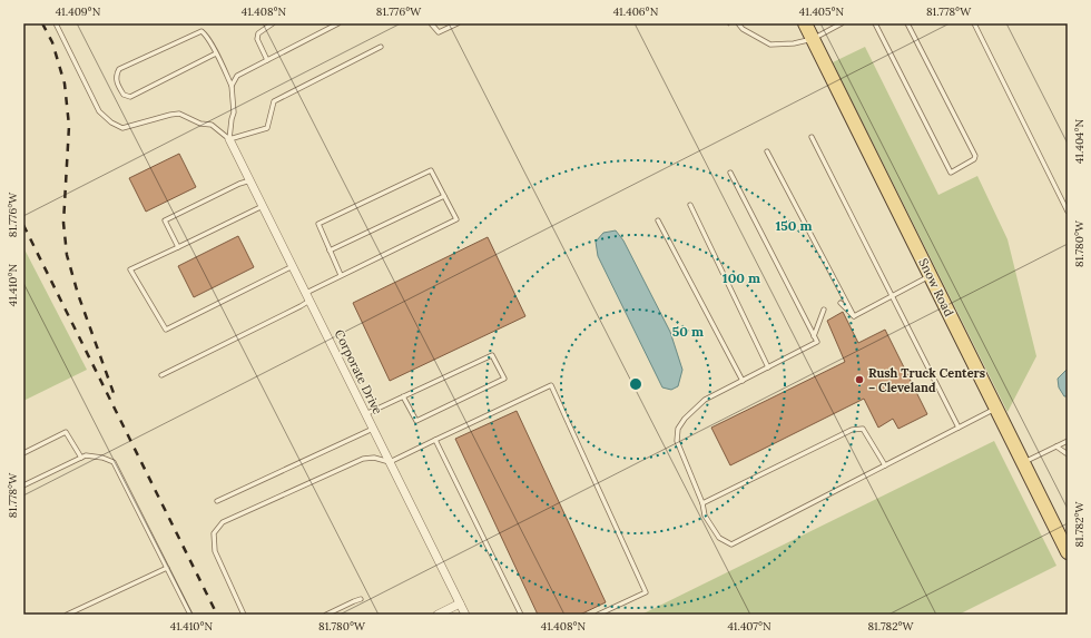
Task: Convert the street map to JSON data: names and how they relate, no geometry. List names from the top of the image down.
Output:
{
  "streets": {
    "main road": ["Snow Road"],
    "street": ["Corporate Drive"]
  },
  "places": ["Rush Truck Centers – Cleveland"],
  "coordinates": [
    "41.409°N",
    "41.408°N",
    "81.776°W",
    "41.406°N",
    "41.405°N",
    "81.778°W",
    "41.404°N",
    "81.780°W",
    "41.410°N",
    "81.782°W",
    "41.407°N"
  ],
  "rings": ["150 m", "100 m", "50 m"]
}
